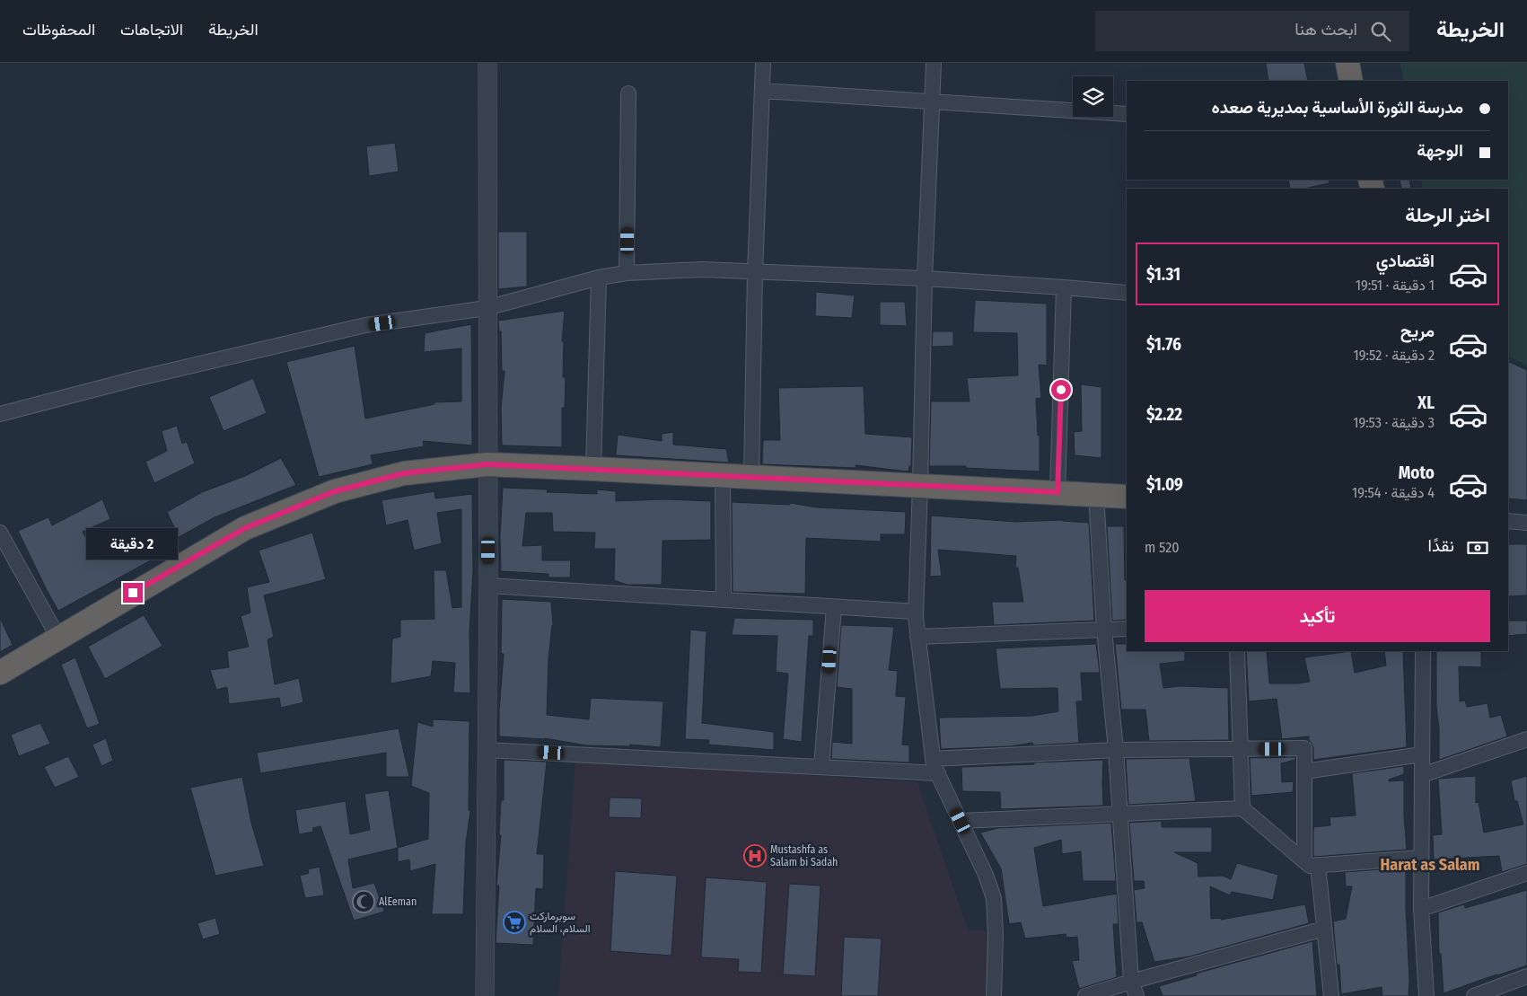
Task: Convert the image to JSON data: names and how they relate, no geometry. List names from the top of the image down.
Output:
{
  "districts": ["Harat as Salam"],
  "places": {
    "hospital": ["Mustashfa as Salam bi Sadah"],
    "mosque": ["AlEeman"],
    "supermarket": ["سوبرماركت السلام، السلام"]
  },
  "page": {
    "header": "الخريطة",
    "search": "ابحث هنا",
    "nav": ["الخريطة", "الاتجاهات", "المحفوظات"],
    "banner": ["مدرسة الثورة الأساسية بمديرية صعده", "الوجهة"],
    "heading": "اختر الرحلة",
    "list": [
      {
        "name": "اقتصادي",
        "note": "1 دقيقة · 19:51",
        "value": "$1.31"
      },
      {
        "name": "مريح",
        "note": "2 دقيقة · 19:52",
        "value": "$1.76"
      },
      {
        "name": "XL",
        "note": "3 دقيقة · 19:53",
        "value": "$2.22"
      },
      {
        "name": "Moto",
        "note": "4 دقيقة · 19:54",
        "value": "$1.09"
      }
    ],
    "pay": ["نقدًا", "520 m"],
    "bubble": "2 دقيقة",
    "buttons": "تأكيد"
  }
}
